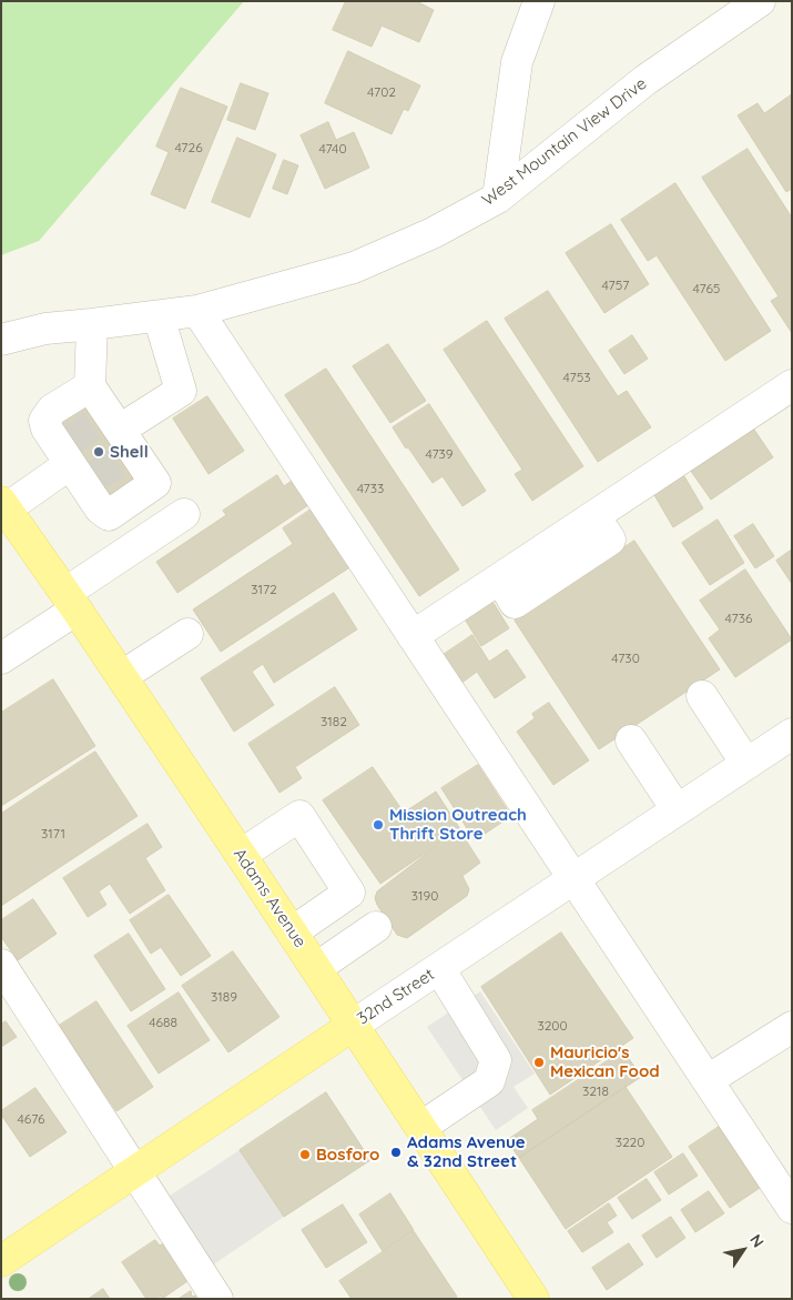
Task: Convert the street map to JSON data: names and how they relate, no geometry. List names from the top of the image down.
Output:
{
  "streets": {
    "main road": ["Adams Avenue", "32nd Street"],
    "street": ["West Mountain View Drive"]
  },
  "crossings": [
    ["Adams Avenue", "32nd Street"]
  ],
  "places": [
    "Shell",
    "Mission Outreach Thrift Store",
    "Mauricio's Mexican Food",
    "Adams Avenue & 32nd Street",
    "Bosforo"
  ],
  "house_numbers": [
    "4702",
    "4726",
    "4740",
    "4757",
    "4765",
    "4753",
    "4739",
    "4733",
    "3172",
    "4736",
    "4730",
    "3182",
    "3171",
    "3190",
    "3189",
    "4688",
    "3200",
    "3218",
    "4676",
    "3220"
  ],
  "north": "top right"
}
